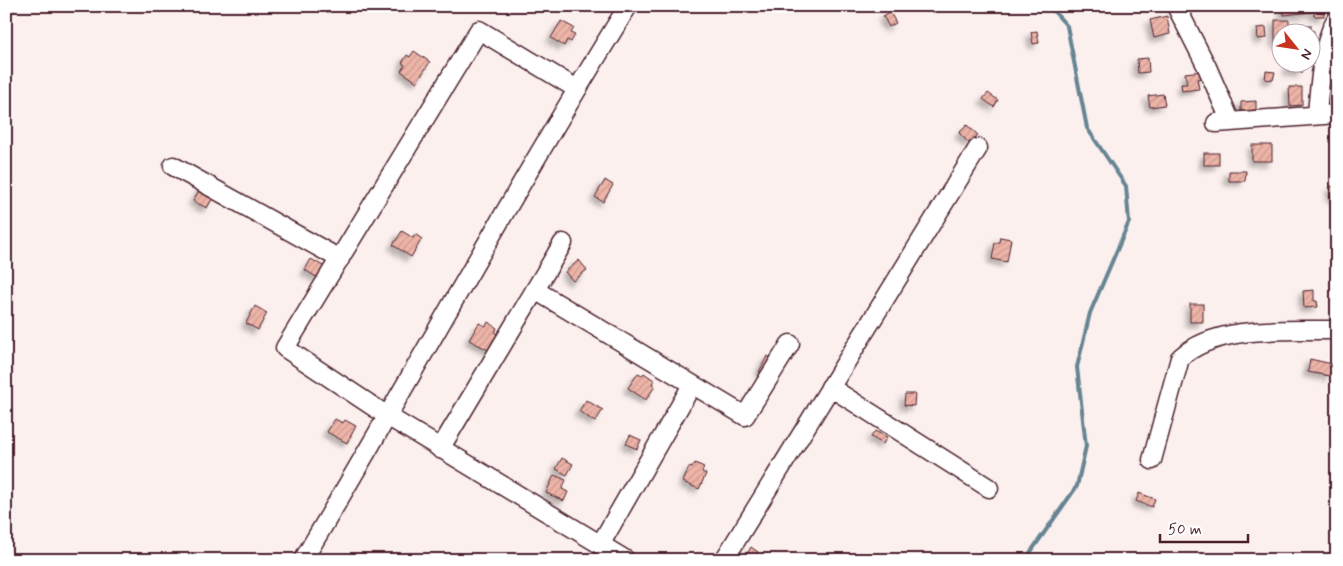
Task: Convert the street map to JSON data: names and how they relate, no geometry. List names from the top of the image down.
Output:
{
  "scale_bar": "50 m",
  "north": "bottom right"
}
